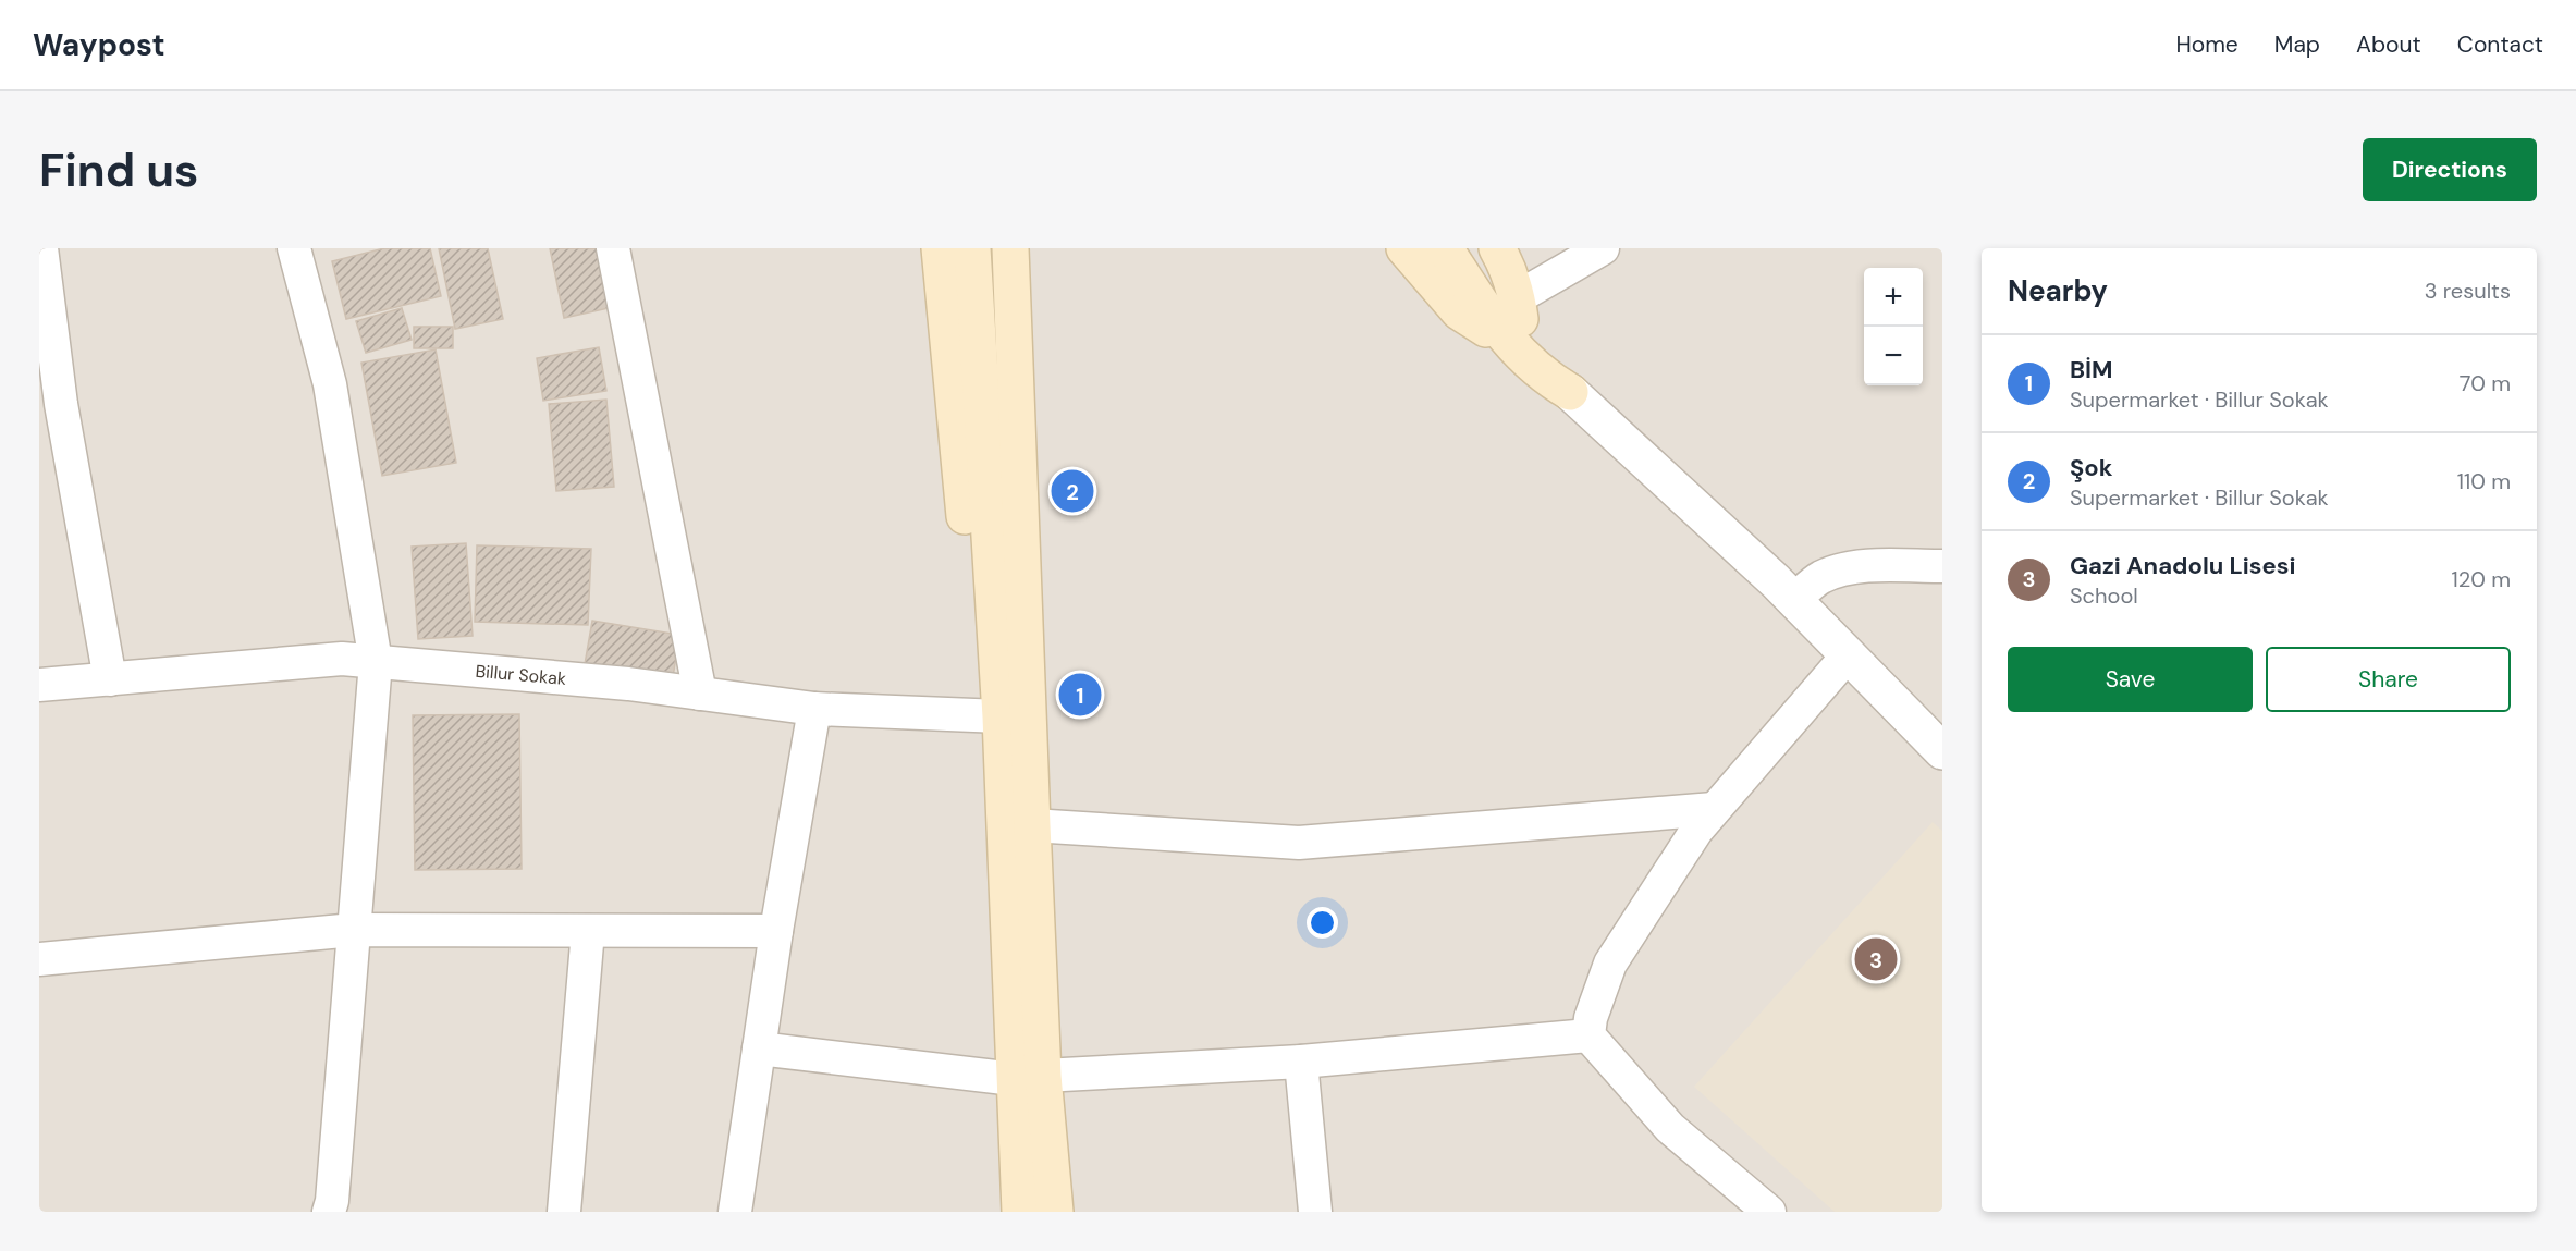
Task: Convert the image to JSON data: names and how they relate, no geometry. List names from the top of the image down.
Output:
{
  "streets": {
    "street": ["Billur Sokak"]
  },
  "page": {
    "header": "Waypost",
    "nav": [
      "Home",
      "Map",
      "About",
      "Contact"
    ],
    "buttons": [
      "Directions",
      ["Save", "Share"]
    ],
    "title": "Find us",
    "heading": ["Nearby", "3 results"],
    "map_buttons": ["+", "−"],
    "list": [
      {
        "mark": "1",
        "name": "BİM",
        "note": "Supermarket · Billur Sokak",
        "value": "70 m"
      },
      {
        "mark": "2",
        "name": "Şok",
        "note": "Supermarket · Billur Sokak",
        "value": "110 m"
      },
      {
        "mark": "3",
        "name": "Gazi Anadolu Lisesi",
        "note": "School",
        "value": "120 m"
      }
    ],
    "pins": ["2", "1", "3"]
  }
}
